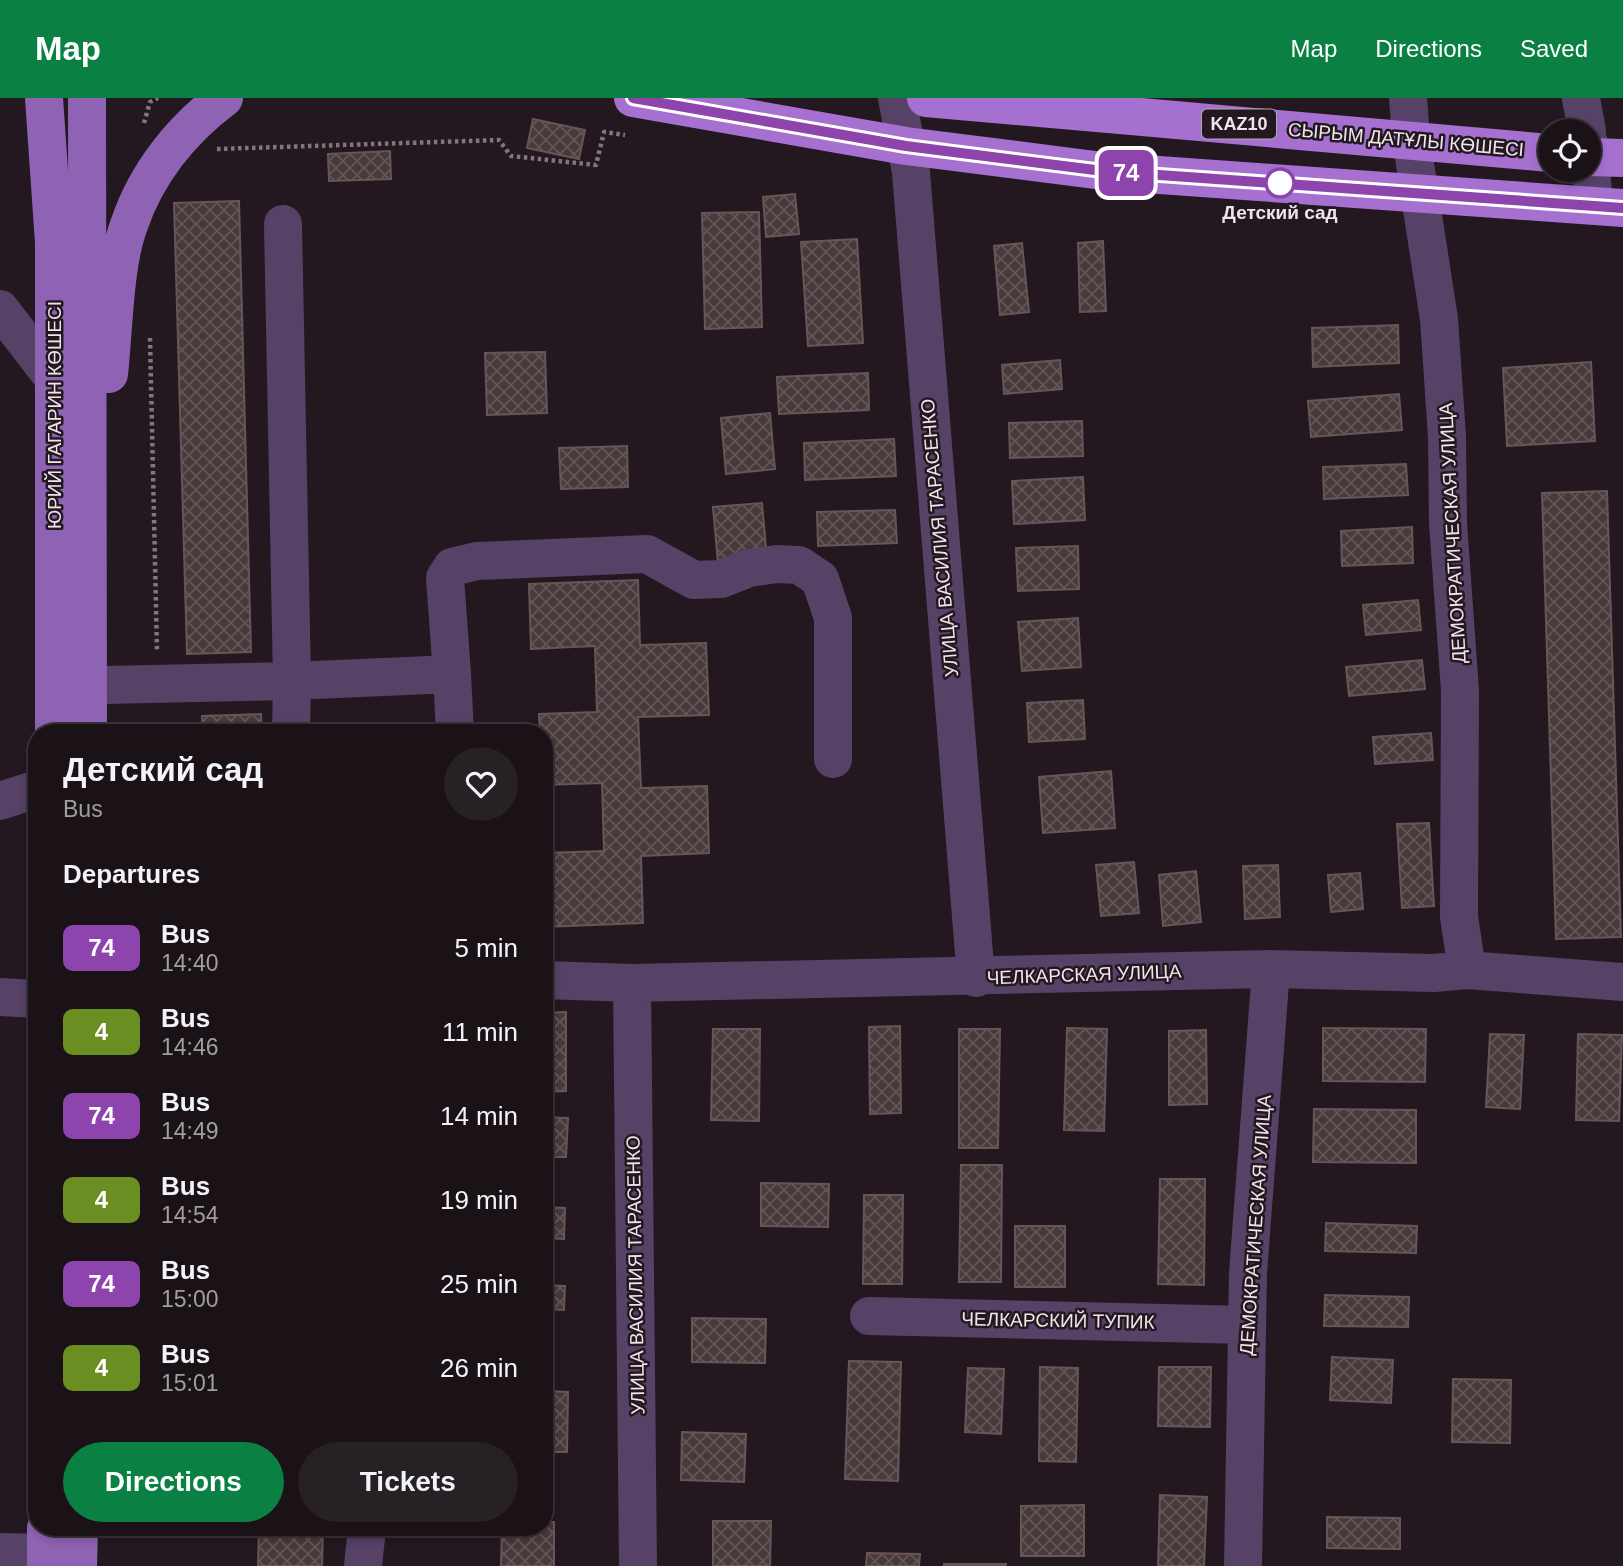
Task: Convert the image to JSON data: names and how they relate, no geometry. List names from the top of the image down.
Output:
{
  "streets": {
    "highway": ["KAZ10", "СЫРЫМ ДАТҰЛЫ КӨШЕСІ"],
    "main road": ["ЮРИЙ ГАГАРИН КӨШЕСІ"],
    "street": [
      "ДЕМОКРАТИЧЕСКАЯ УЛИЦА",
      "УЛИЦА ВАСИЛИЯ ТАРАСЕНКО",
      "ЧЕЛКАРСКАЯ УЛИЦА",
      "ЧЕЛКАРСКИЙ ТУПИК"
    ]
  },
  "crossings": [
    ["СЫРЫМ ДАТҰЛЫ КӨШЕСІ", "ДЕМОКРАТИЧЕСКАЯ УЛИЦА"],
    ["ДЕМОКРАТИЧЕСКАЯ УЛИЦА", "ЧЕЛКАРСКАЯ УЛИЦА"],
    ["ДЕМОКРАТИЧЕСКАЯ УЛИЦА", "ЧЕЛКАРСКИЙ ТУПИК"],
    ["УЛИЦА ВАСИЛИЯ ТАРАСЕНКО", "ЧЕЛКАРСКАЯ УЛИЦА"]
  ],
  "places": ["Детский сад"],
  "lines": ["bus line 74"],
  "page": {
    "header": "Map",
    "nav": ["Map", "Directions", "Saved"],
    "on_map": "74",
    "heading": [
      ["Детский сад", "Bus"],
      "Departures"
    ],
    "list": [
      {
        "mark": "74",
        "name": "Bus",
        "note": "14:40",
        "value": "5 min"
      },
      {
        "mark": "4",
        "name": "Bus",
        "note": "14:46",
        "value": "11 min"
      },
      {
        "mark": "74",
        "name": "Bus",
        "note": "14:49",
        "value": "14 min"
      },
      {
        "mark": "4",
        "name": "Bus",
        "note": "14:54",
        "value": "19 min"
      },
      {
        "mark": "74",
        "name": "Bus",
        "note": "15:00",
        "value": "25 min"
      },
      {
        "mark": "4",
        "name": "Bus",
        "note": "15:01",
        "value": "26 min"
      }
    ],
    "buttons": ["Directions", "Tickets"]
  }
}
